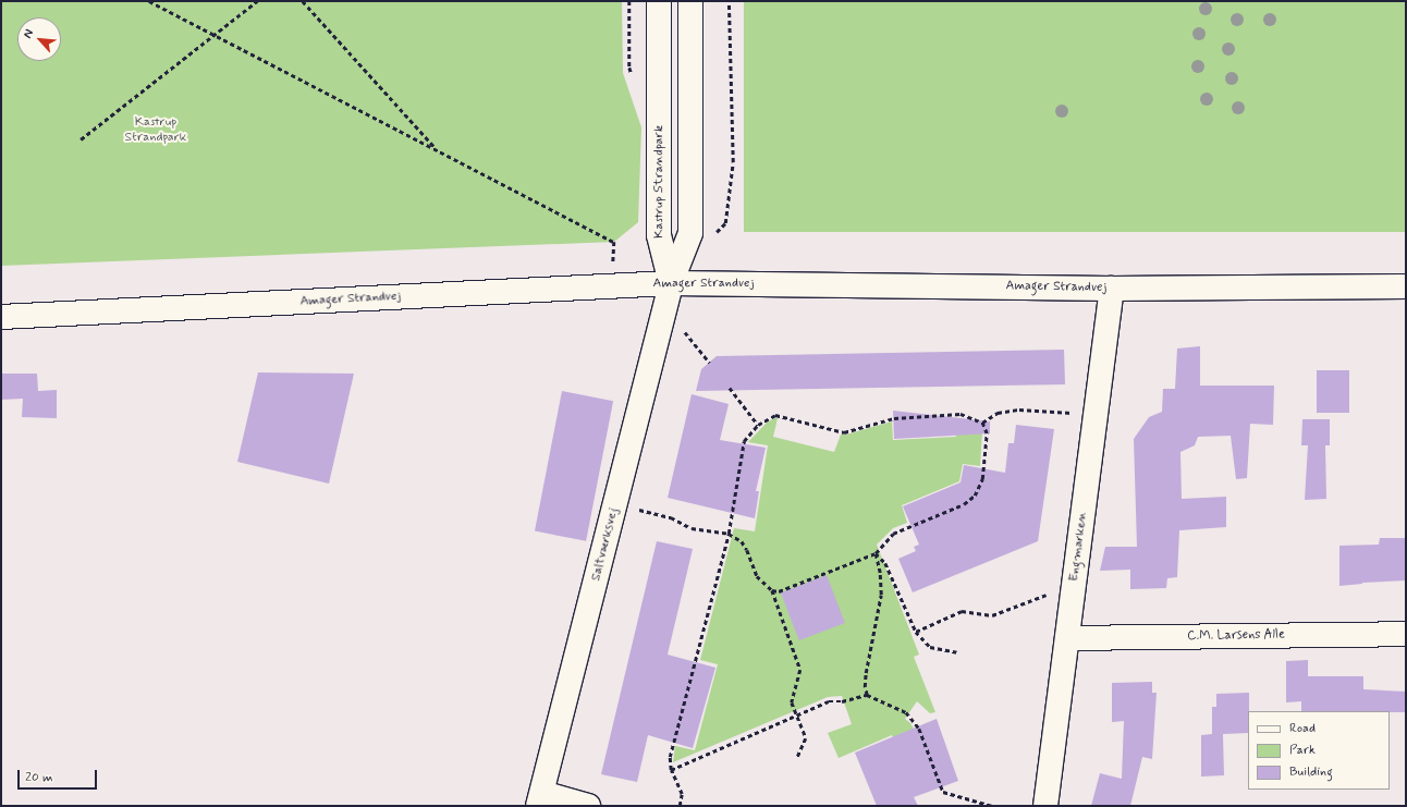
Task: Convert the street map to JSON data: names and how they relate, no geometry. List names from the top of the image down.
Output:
{
  "streets": {
    "street": [
      "Kastrup Strandpark",
      "Amager Strandvej",
      "Saltværksvej",
      "Engmarken",
      "C.M. Larsens Alle"
    ]
  },
  "crossings": [
    ["Kastrup Strandpark", "Amager Strandvej"],
    ["Kastrup Strandpark", "Saltværksvej"],
    ["Amager Strandvej", "Saltværksvej"],
    ["Amager Strandvej", "Engmarken"],
    ["Engmarken", "C.M. Larsens Alle"]
  ],
  "parks": ["Kastrup Strandpark"],
  "legend": ["Road", "Park", "Building"],
  "scale_bar": "20 m",
  "north": "top left"
}
